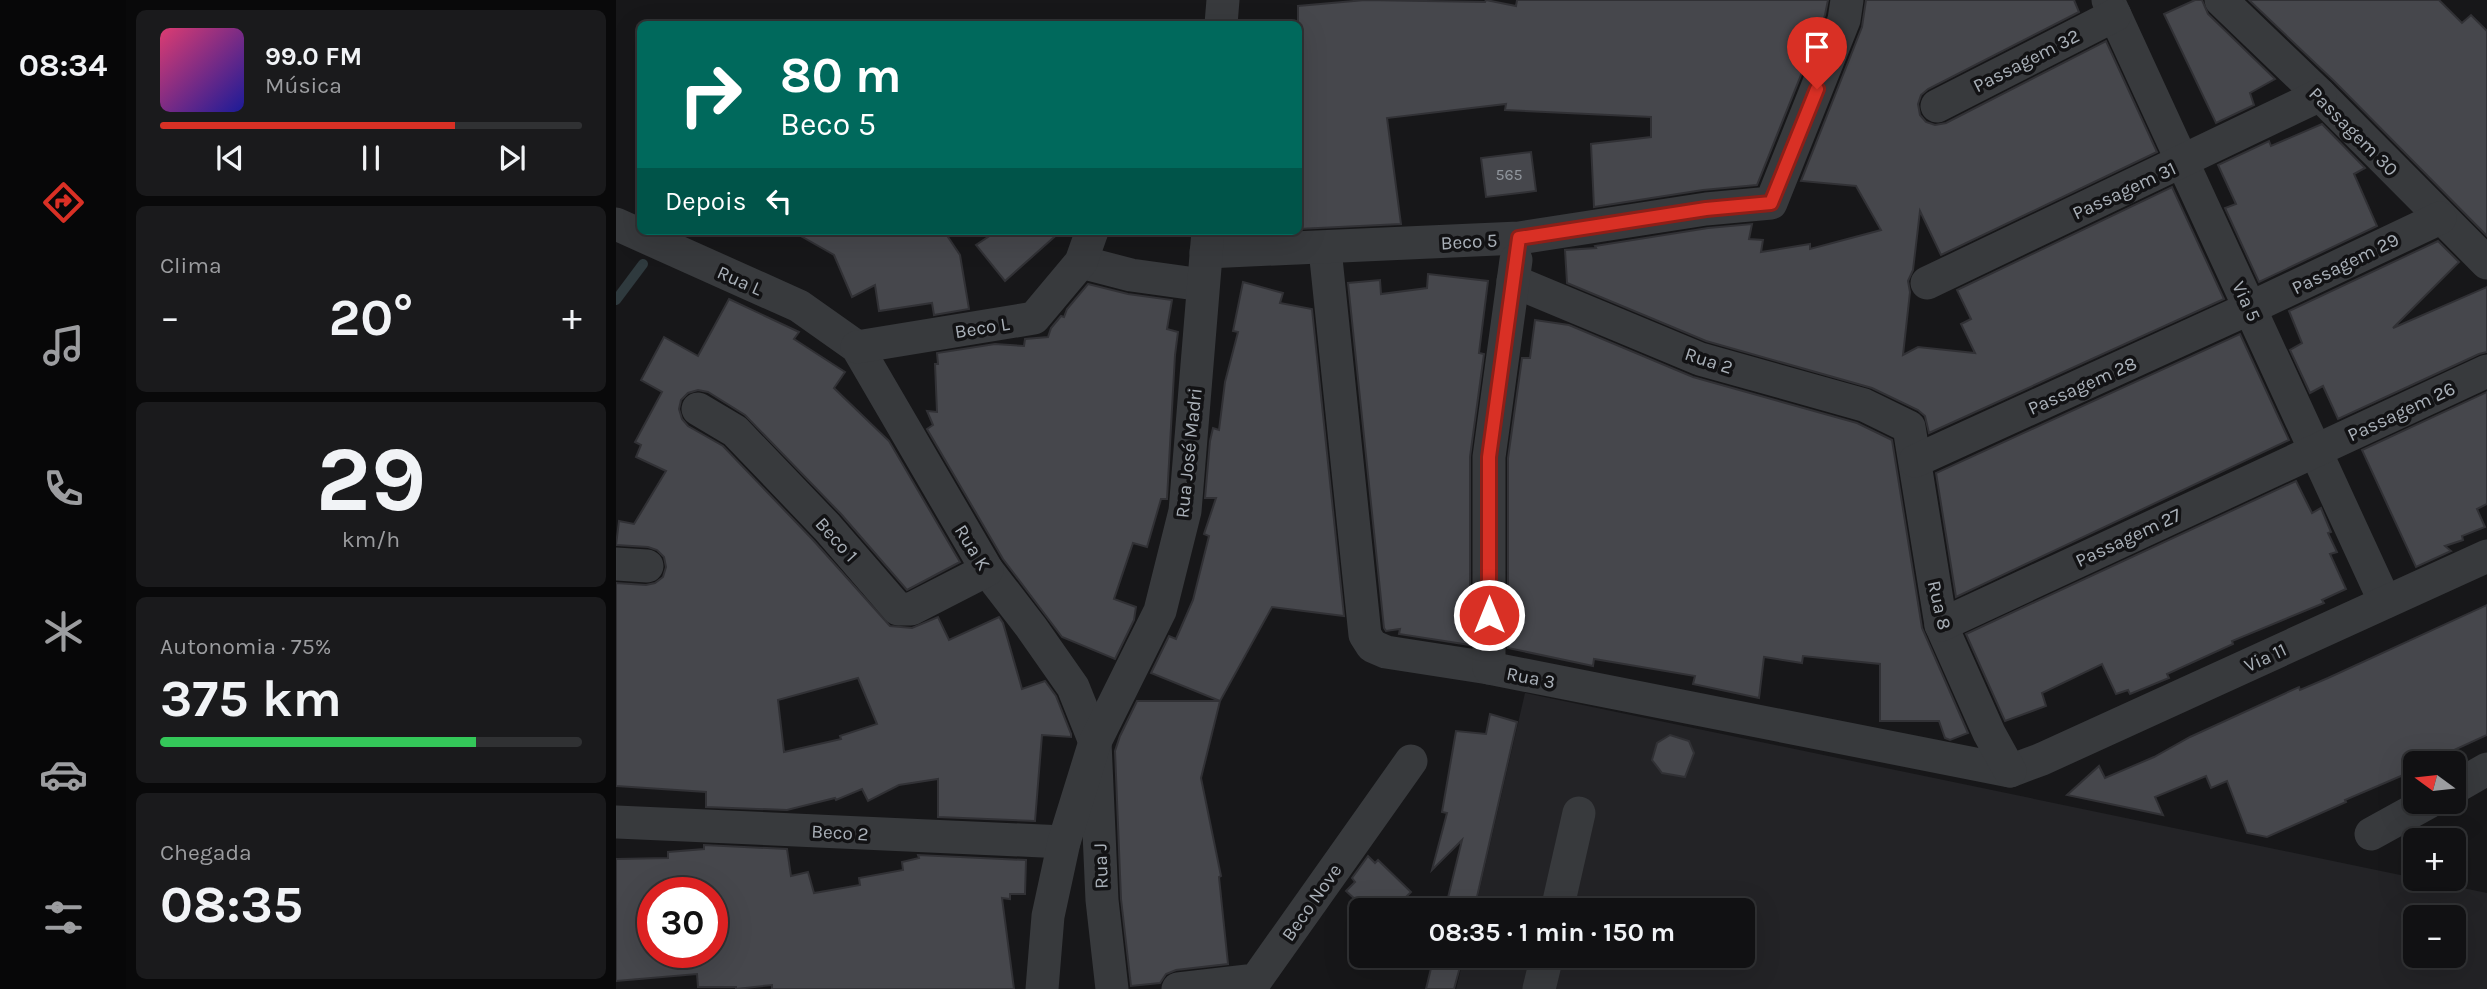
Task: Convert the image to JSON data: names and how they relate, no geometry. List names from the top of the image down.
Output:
{
  "streets": {
    "street": [
      "Passagem 32",
      "Passagem 30",
      "Passagem 31",
      "Beco 5",
      "Passagem 29",
      "Rua L",
      "Via 5",
      "Beco L",
      "Rua 2",
      "Passagem 28",
      "Passagem 26",
      "Rua José Madri",
      "Passagem 27",
      "Beco 1",
      "Rua K",
      "Rua 8",
      "Via 11",
      "Rua 3",
      "Beco 2",
      "Rua J",
      "Beco Nove"
    ]
  },
  "crossings": [
    ["Passagem 32", "Via 5"],
    ["Passagem 30", "Passagem 31"],
    ["Passagem 30", "Passagem 29"],
    ["Passagem 31", "Via 5"],
    ["Beco 5", "Rua José Madri"],
    ["Beco 5", "Rua 3"],
    ["Passagem 29", "Via 5"],
    ["Passagem 29", "Passagem 28"],
    ["Rua L", "Beco L"],
    ["Rua L", "Rua K"],
    ["Via 5", "Passagem 28"],
    ["Via 5", "Passagem 26"],
    ["Via 5", "Passagem 27"],
    ["Via 5", "Via 11"],
    ["Beco L", "Rua K"],
    ["Rua 2", "Rua 8"],
    ["Passagem 28", "Rua 8"],
    ["Passagem 26", "Passagem 27"],
    ["Rua José Madri", "Rua K"],
    ["Rua José Madri", "Beco 2"],
    ["Rua José Madri", "Rua J"],
    ["Passagem 27", "Rua 8"],
    ["Beco 1", "Rua K"],
    ["Rua K", "Rua J"],
    ["Rua 8", "Via 11"],
    ["Rua 8", "Rua 3"],
    ["Via 11", "Rua 3"]
  ],
  "house_numbers": ["565"],
  "north": "left",
  "page": {
    "tabs": "08:34",
    "turn": ["80 m", "Beco 5"],
    "song": ["99.0 FM", "Música"],
    "then": "Depois",
    "tile": [
      "Clima",
      ["29", "km/h"],
      ["Autonomia · 75%", "375 km"],
      ["Chegada", "08:35"]
    ],
    "heat": ["−", "20°", "+"],
    "map_buttons": ["+", "−"],
    "limit": "30",
    "trip": "08:35 · 1 min · 150 m"
  }
}
